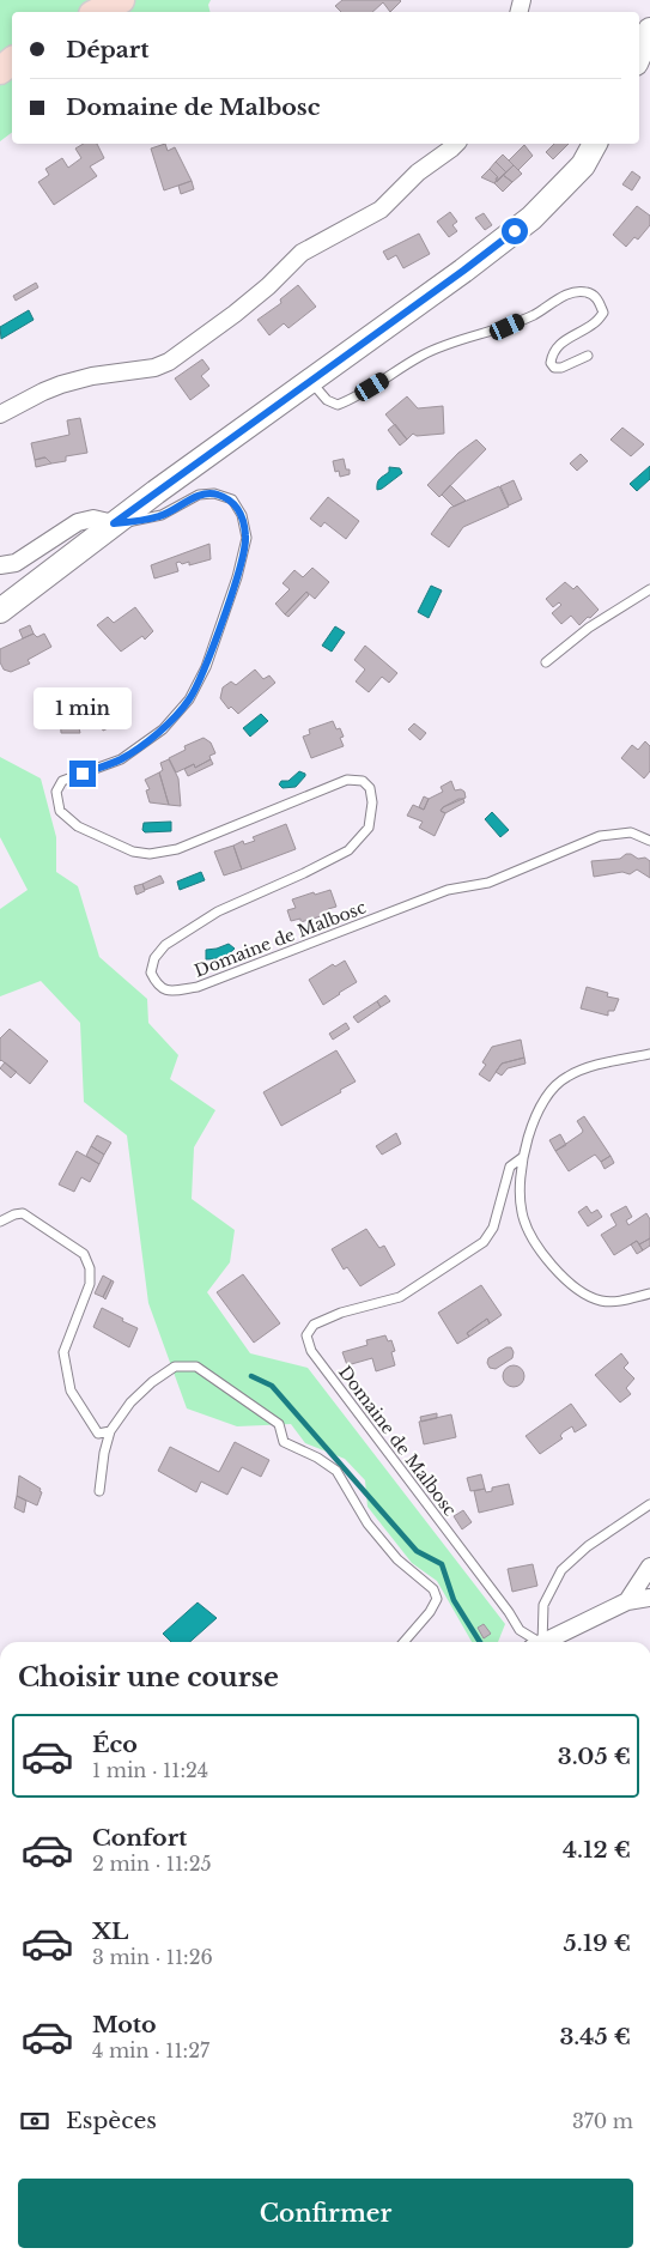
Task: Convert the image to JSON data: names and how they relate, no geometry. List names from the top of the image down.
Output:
{
  "streets": {
    "lane": ["Domaine de Malbosc"]
  },
  "page": {
    "banner": ["Départ", "Domaine de Malbosc"],
    "bubble": "1 min",
    "heading": "Choisir une course",
    "list": [
      {
        "name": "Éco",
        "note": "1 min · 11:24",
        "value": "3.05 €"
      },
      {
        "name": "Confort",
        "note": "2 min · 11:25",
        "value": "4.12 €"
      },
      {
        "name": "XL",
        "note": "3 min · 11:26",
        "value": "5.19 €"
      },
      {
        "name": "Moto",
        "note": "4 min · 11:27",
        "value": "3.45 €"
      }
    ],
    "pay": ["Espèces", "370 m"],
    "buttons": "Confirmer"
  }
}
